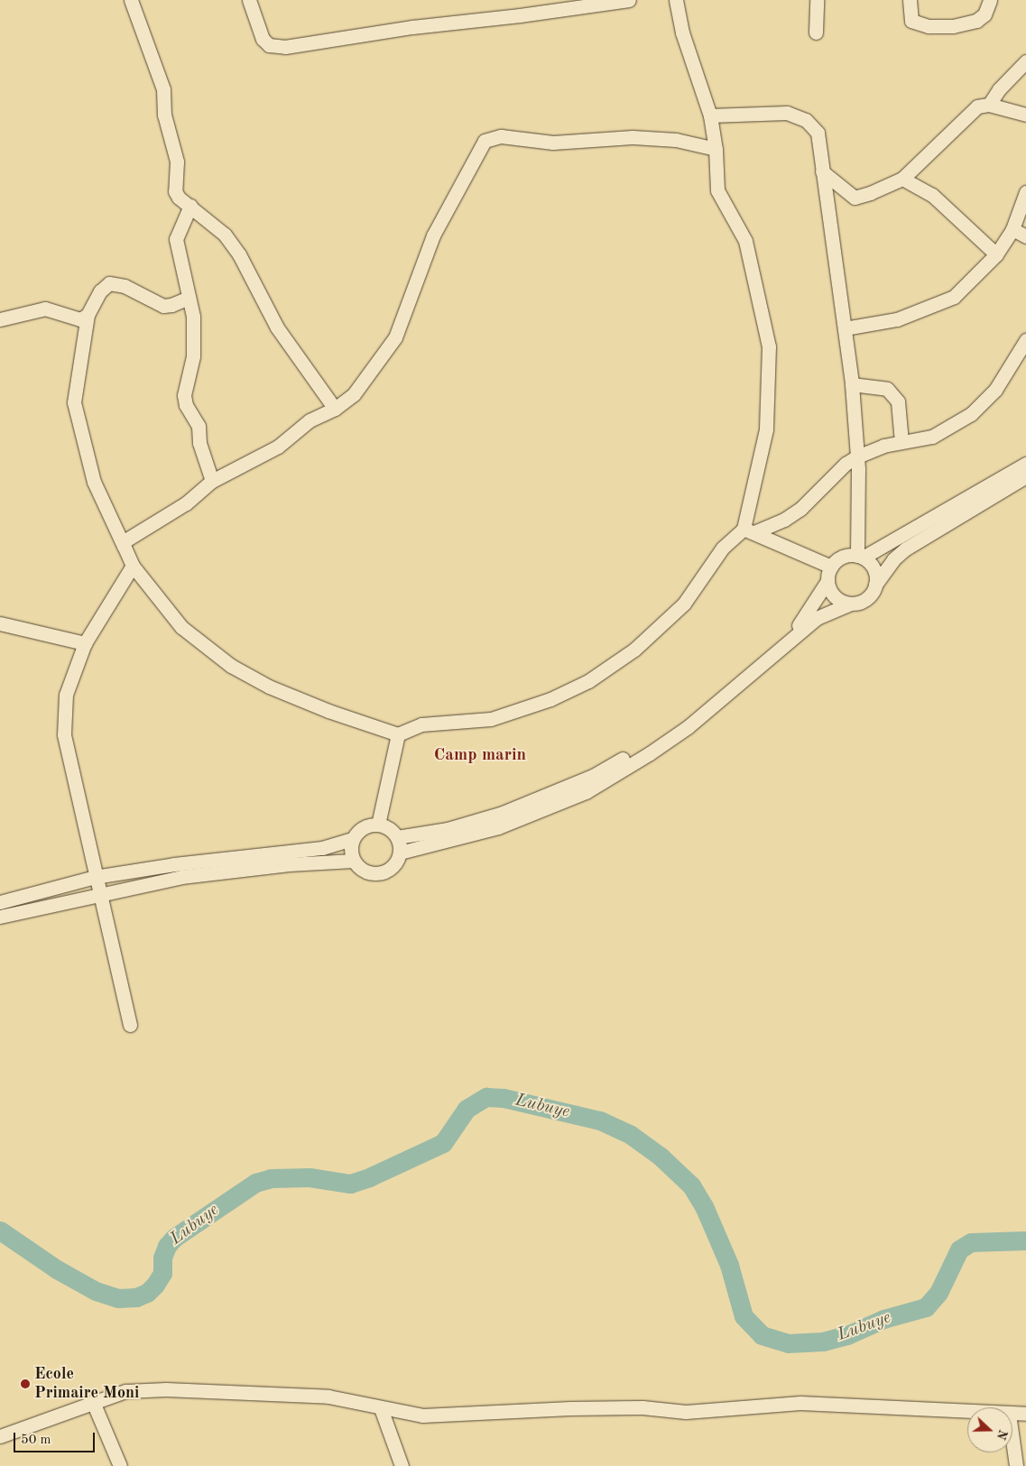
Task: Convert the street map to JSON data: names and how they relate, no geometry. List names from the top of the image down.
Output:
{
  "districts": ["Camp marin"],
  "water": ["Lubuye"],
  "places": ["Ecole Primaire Moni"],
  "scale_bar": "50 m",
  "north": "right"
}
